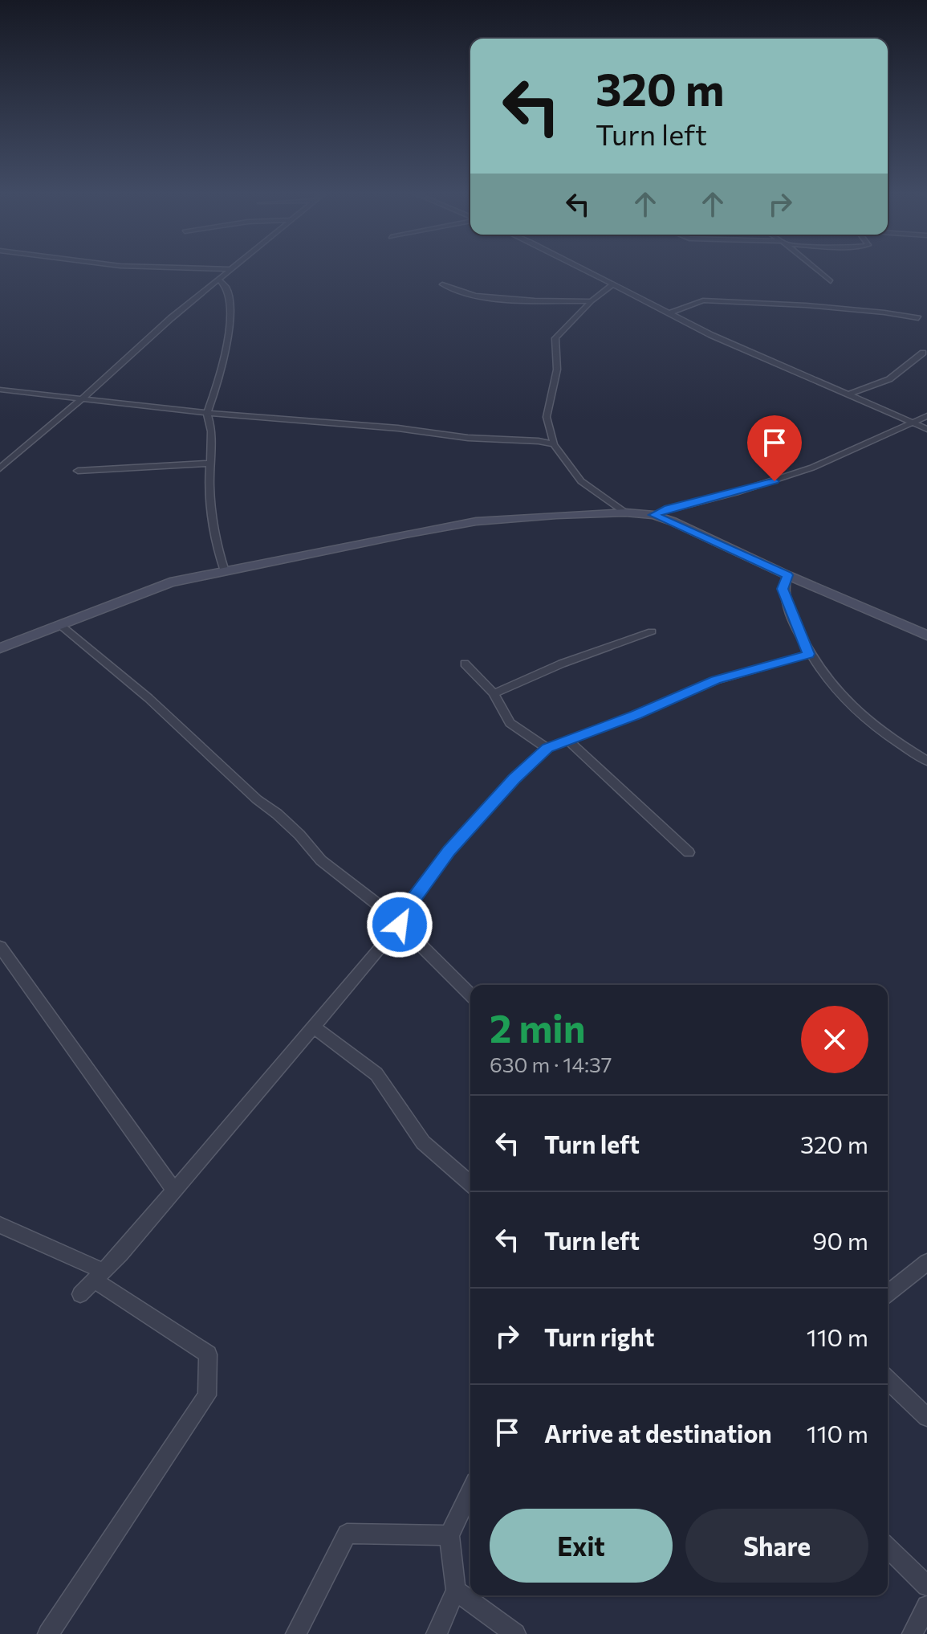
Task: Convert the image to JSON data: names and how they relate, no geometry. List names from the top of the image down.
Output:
{
  "page": {
    "turn": ["320 m", "Turn left"],
    "heading": ["2 min", "630 m · 14:37"],
    "list": [
      {
        "name": "Turn left",
        "value": "320 m"
      },
      {
        "name": "Turn left",
        "value": "90 m"
      },
      {
        "name": "Turn right",
        "value": "110 m"
      },
      {
        "name": "Arrive at destination",
        "value": "110 m"
      }
    ],
    "buttons": ["Exit", "Share"]
  }
}
